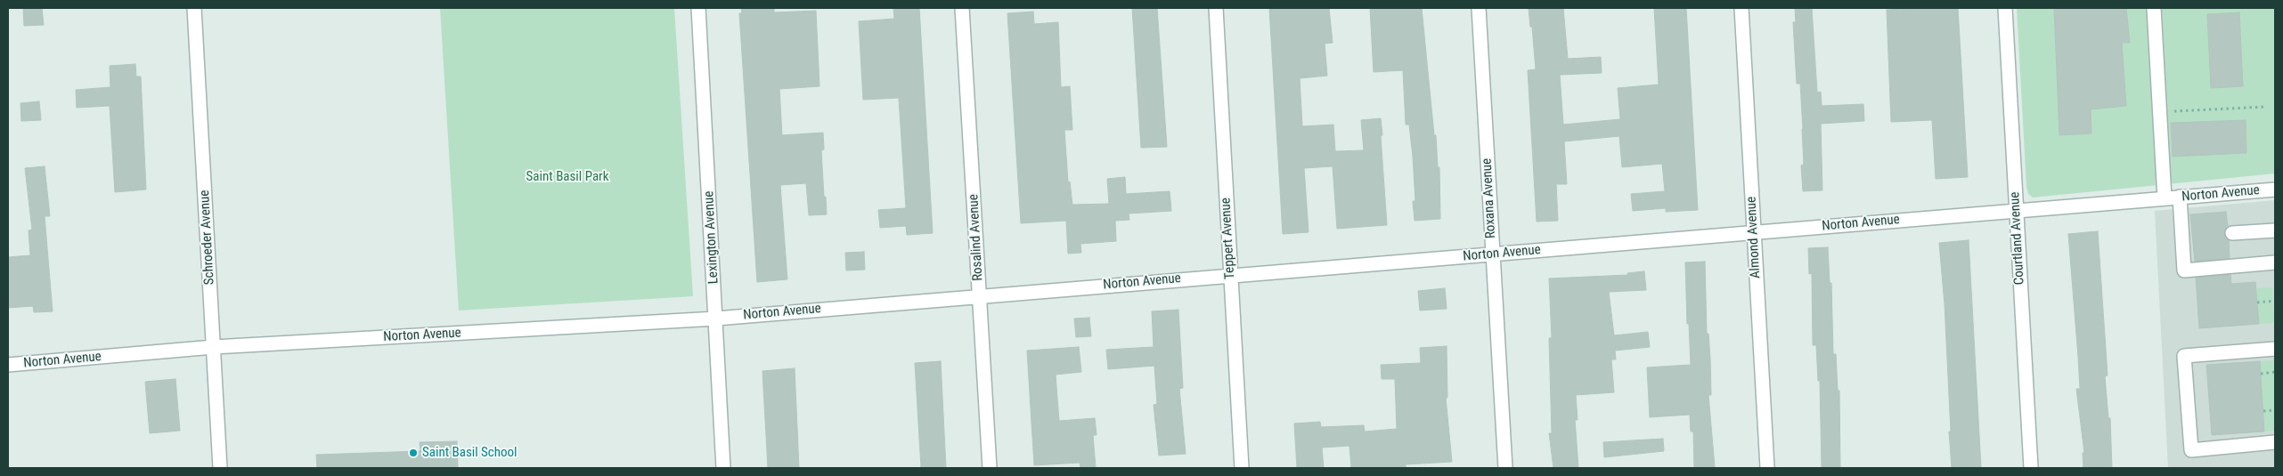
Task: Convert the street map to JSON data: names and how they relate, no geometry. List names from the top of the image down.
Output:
{
  "streets": {
    "street": [
      "Norton Avenue",
      "Roxana Avenue",
      "Schroeder Avenue",
      "Lexington Avenue",
      "Rosalind Avenue",
      "Almond Avenue",
      "Teppert Avenue",
      "Courtland Avenue"
    ]
  },
  "crossings": [
    ["Norton Avenue", "Roxana Avenue"],
    ["Norton Avenue", "Schroeder Avenue"],
    ["Norton Avenue", "Lexington Avenue"],
    ["Norton Avenue", "Rosalind Avenue"],
    ["Norton Avenue", "Almond Avenue"],
    ["Norton Avenue", "Teppert Avenue"],
    ["Norton Avenue", "Courtland Avenue"]
  ],
  "parks": ["Saint Basil Park"],
  "places": ["Saint Basil School"]
}
